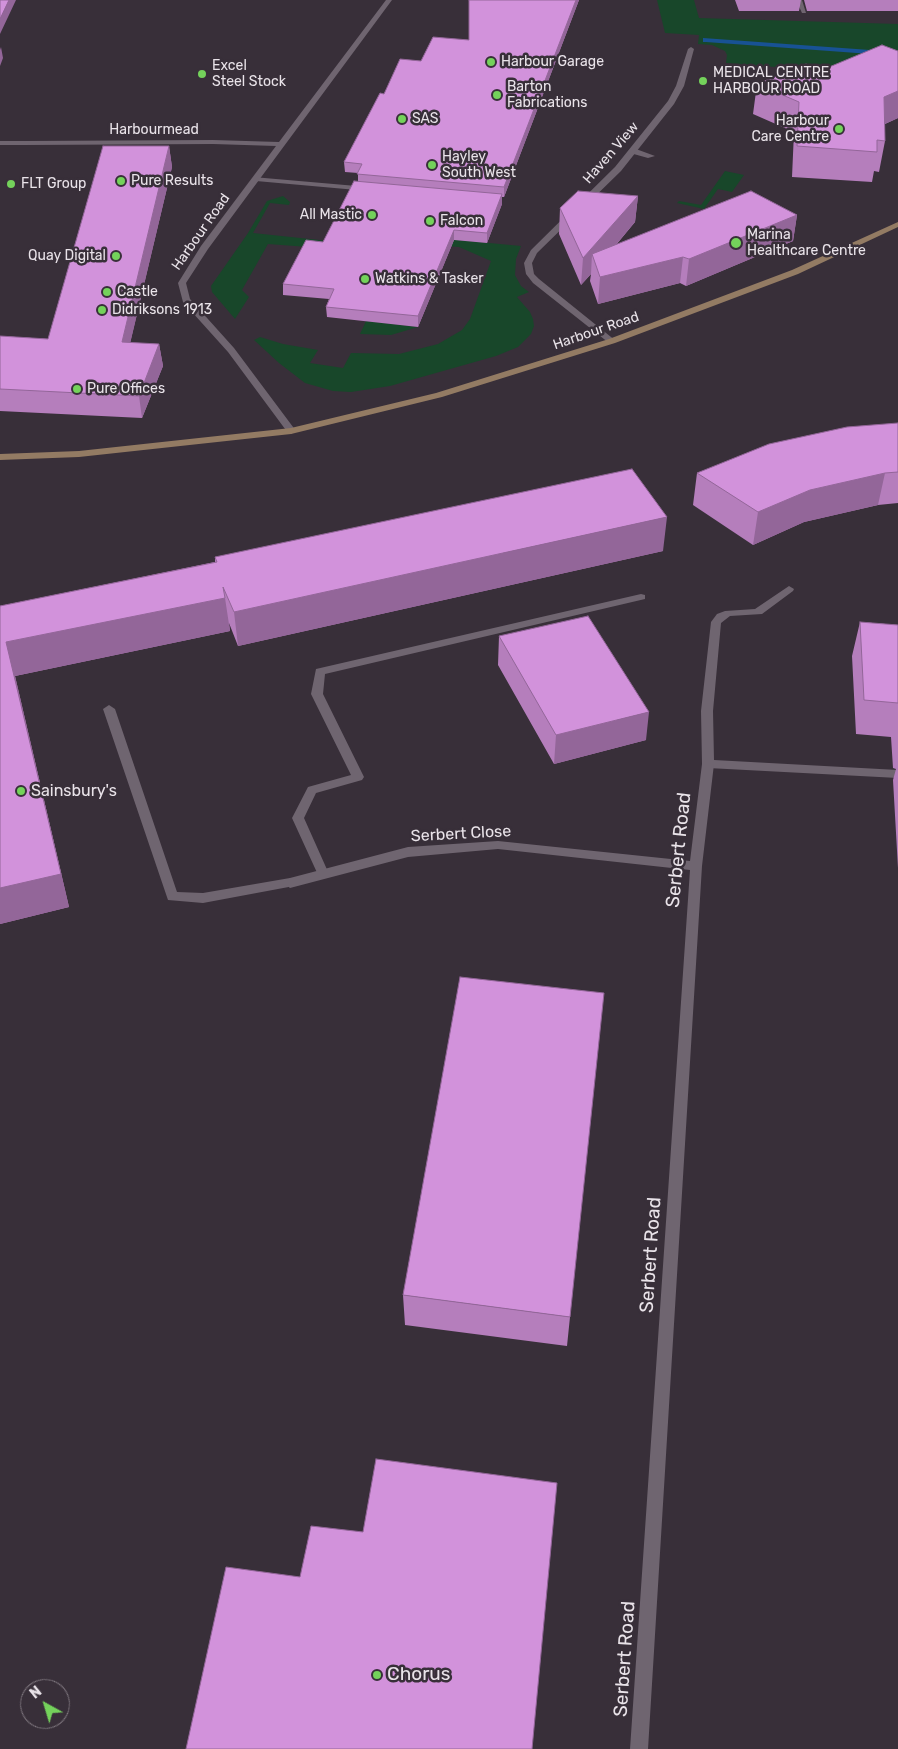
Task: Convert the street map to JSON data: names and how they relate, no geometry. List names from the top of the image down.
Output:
{
  "streets": {
    "street": [
      "Harbourmead",
      "Haven View",
      "Harbour Road",
      "Serbert Close",
      "Serbert Road"
    ]
  },
  "crossings": [
    ["Harbourmead", "Harbour Road"],
    ["Haven View", "Harbour Road"],
    ["Serbert Close", "Serbert Road"]
  ],
  "places": [
    "Harbour Garage",
    "Excel Steel Stock",
    "MEDICAL CENTRE HARBOUR ROAD",
    "Barton Fabrications",
    "SAS",
    "Harbour Care Centre",
    "Hayley South West",
    "Pure Results",
    "FLT Group",
    "All Mastic",
    "Falcon",
    "Marina Healthcare Centre",
    "Quay Digital",
    "Watkins & Tasker",
    "Castle",
    "Didriksons 1913",
    "Pure Offices",
    "Sainsbury's",
    "Chorus"
  ],
  "north": "top left"
}
